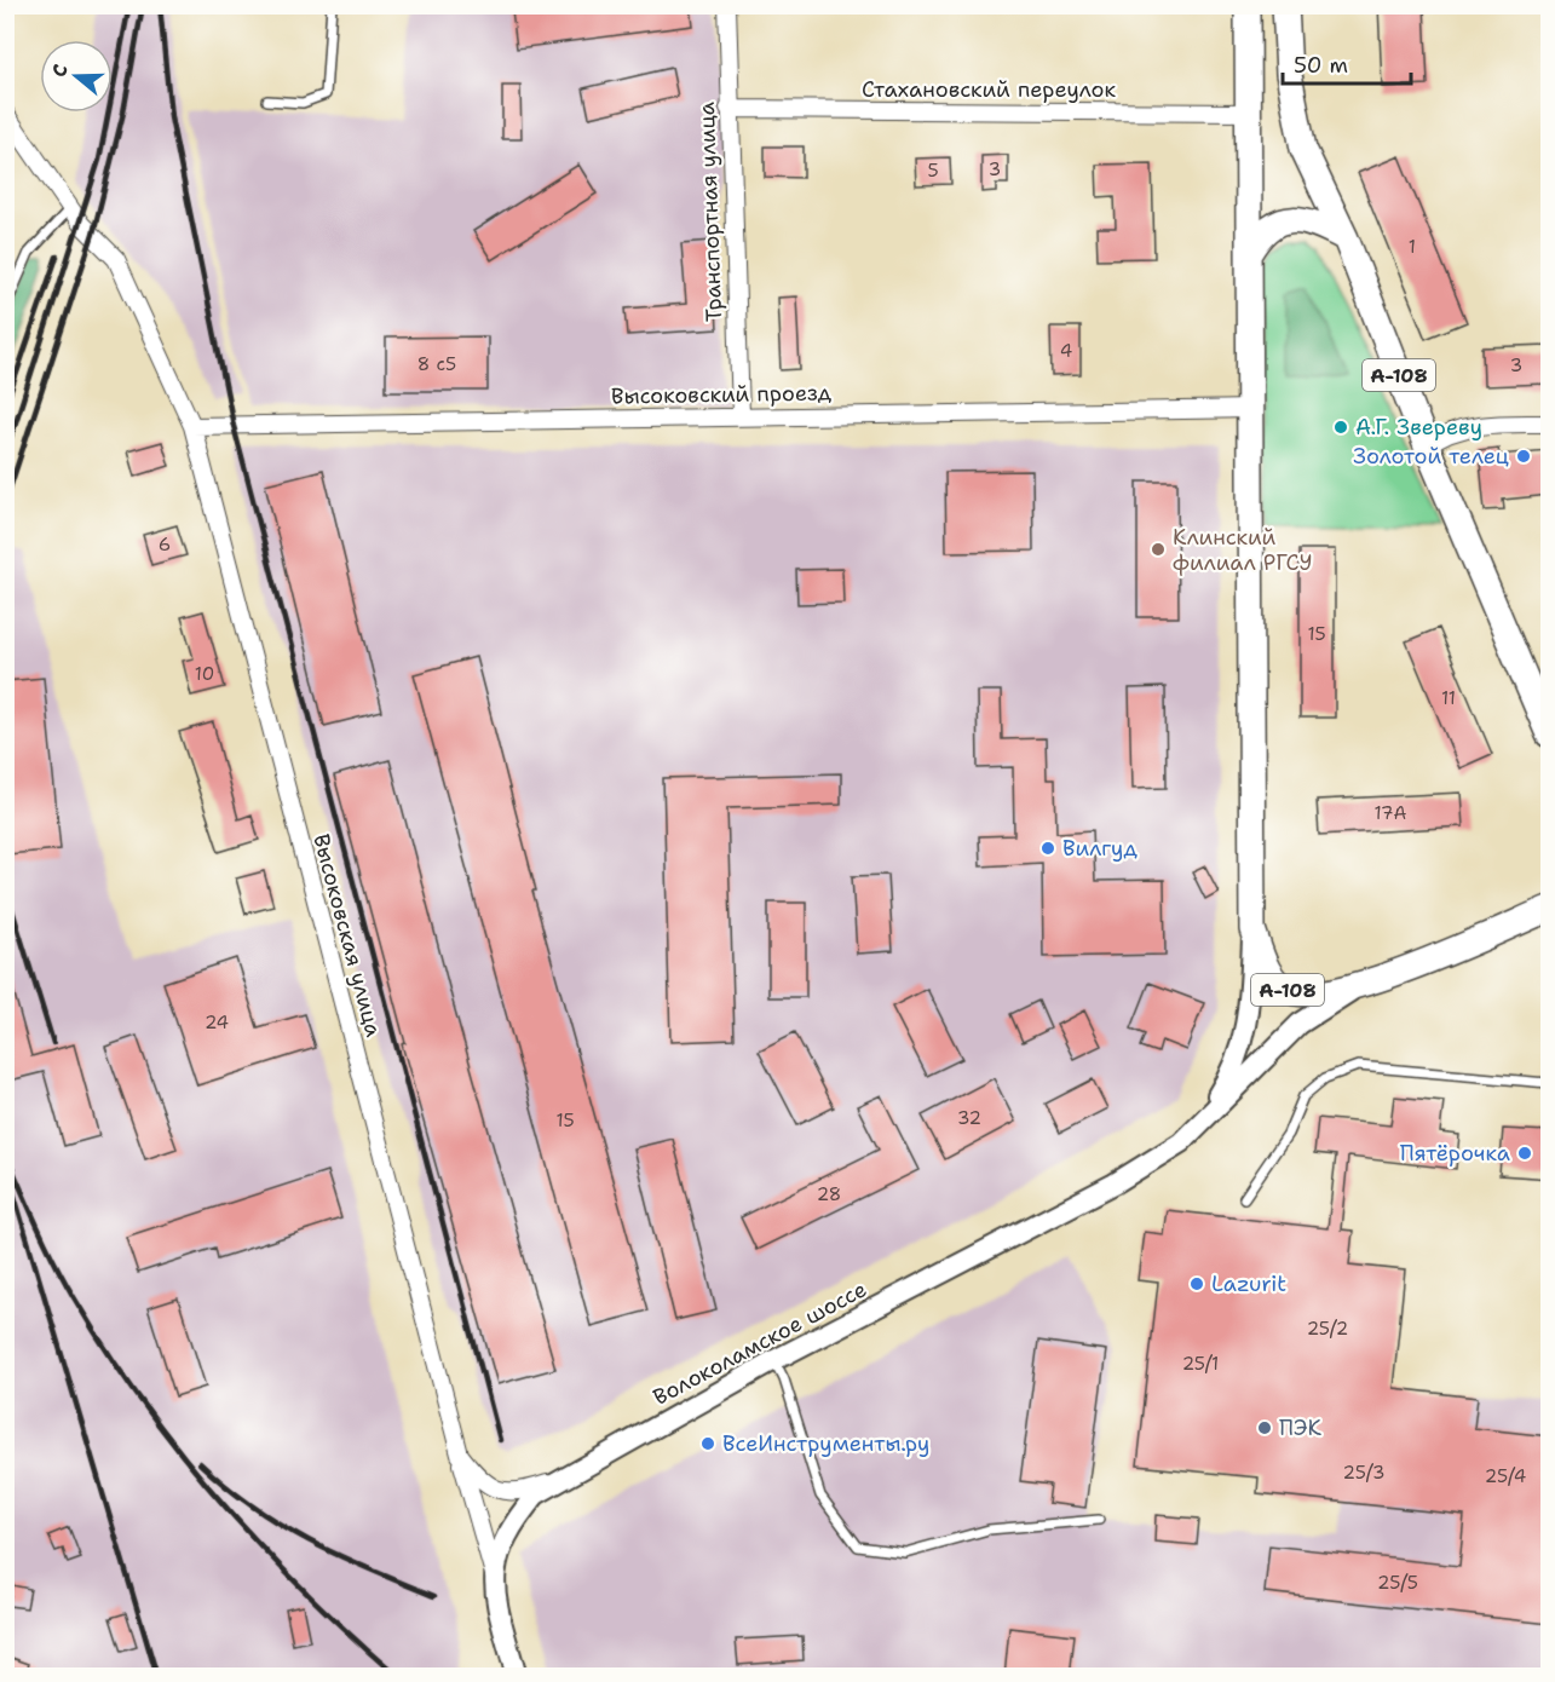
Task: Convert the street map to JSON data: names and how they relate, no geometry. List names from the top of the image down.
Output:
{
  "streets": {
    "highway": ["А-108"],
    "street": [
      "Стахановский переулок",
      "Транспортная улица",
      "Высоковский проезд",
      "Высоковская улица",
      "Волоколамское шоссе"
    ]
  },
  "crossings": [
    ["Стахановский переулок", "Транспортная улица"],
    ["Стахановский переулок", "А-108"],
    ["Транспортная улица", "Высоковский проезд"],
    ["А-108", "Высоковский проезд"],
    ["А-108", "Волоколамское шоссе"],
    ["Высоковский проезд", "Высоковская улица"],
    ["Высоковская улица", "Волоколамское шоссе"]
  ],
  "places": [
    "А.Г. Звереву",
    "Золотой телец",
    "Клинский филиал РГСУ",
    "Вилгуд",
    "Пятёрочка",
    "Lazurit",
    "ПЭК",
    "ВсеИнструменты.ру"
  ],
  "house_numbers": [
    "3",
    "5",
    "1",
    "4",
    "8 с5",
    "3",
    "6",
    "15",
    "10",
    "11",
    "17А",
    "24",
    "32",
    "15",
    "28",
    "25/2",
    "25/1",
    "25/3",
    "25/4",
    "25/5"
  ],
  "scale_bar": "50 m",
  "north": "left"
}
